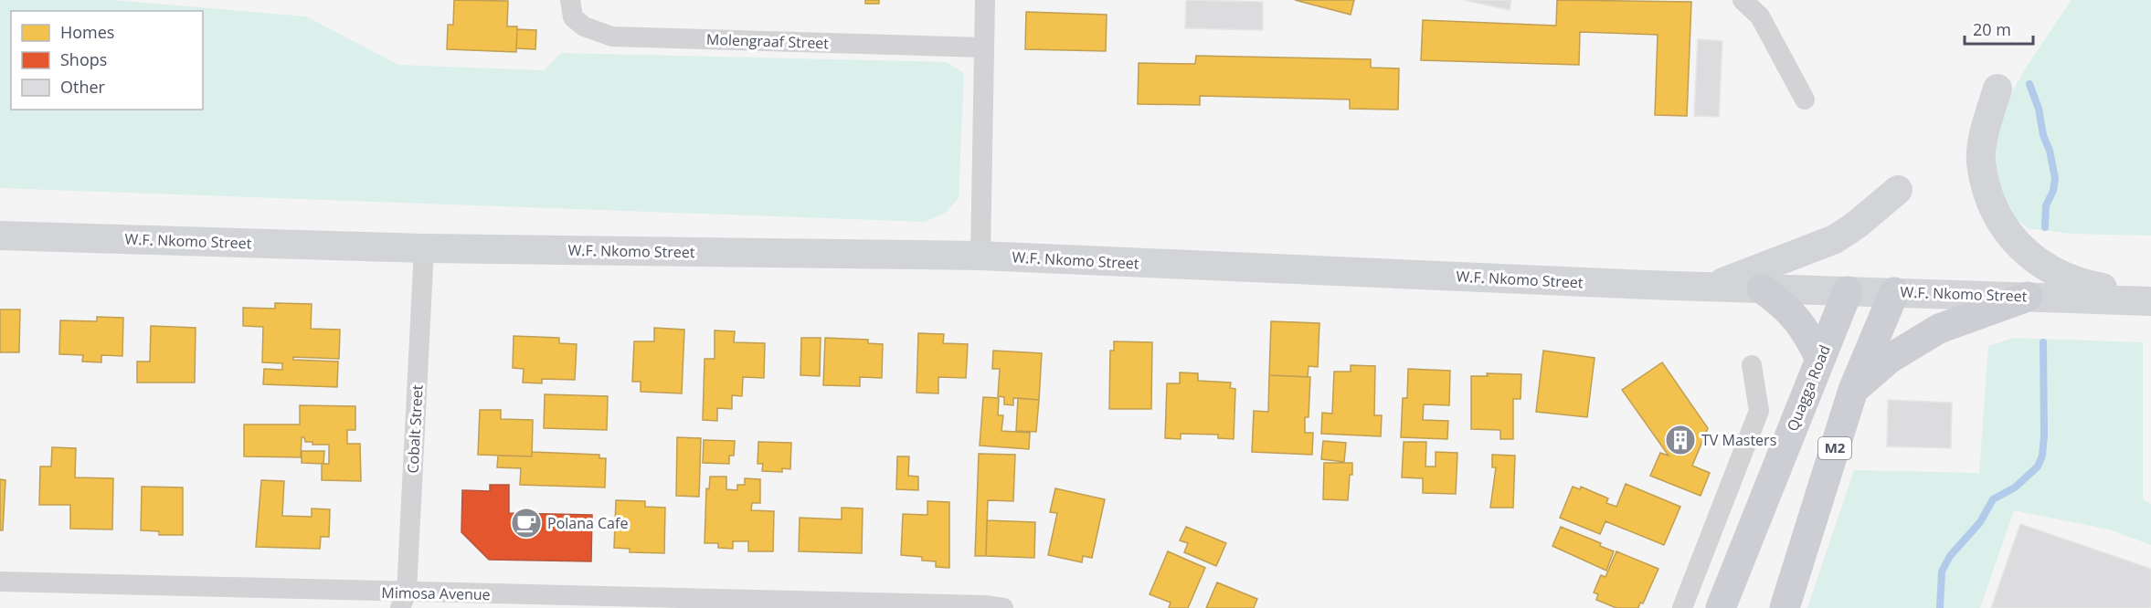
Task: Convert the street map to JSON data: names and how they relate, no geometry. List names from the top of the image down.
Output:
{
  "streets": {
    "main road": ["W.F. Nkomo Street", "Quagga Road", "M2"],
    "street": ["Molengraaf Street", "Cobalt Street", "Mimosa Avenue"]
  },
  "crossings": [
    ["W.F. Nkomo Street", "Quagga Road"],
    ["W.F. Nkomo Street", "Cobalt Street"],
    ["W.F. Nkomo Street", "M2"],
    ["Cobalt Street", "Mimosa Avenue"]
  ],
  "places": {
    "building": ["TV Masters"],
    "cafe": ["Polana Cafe"]
  },
  "legend": ["Homes", "Shops", "Other"],
  "scale_bar": "20 m"
}
